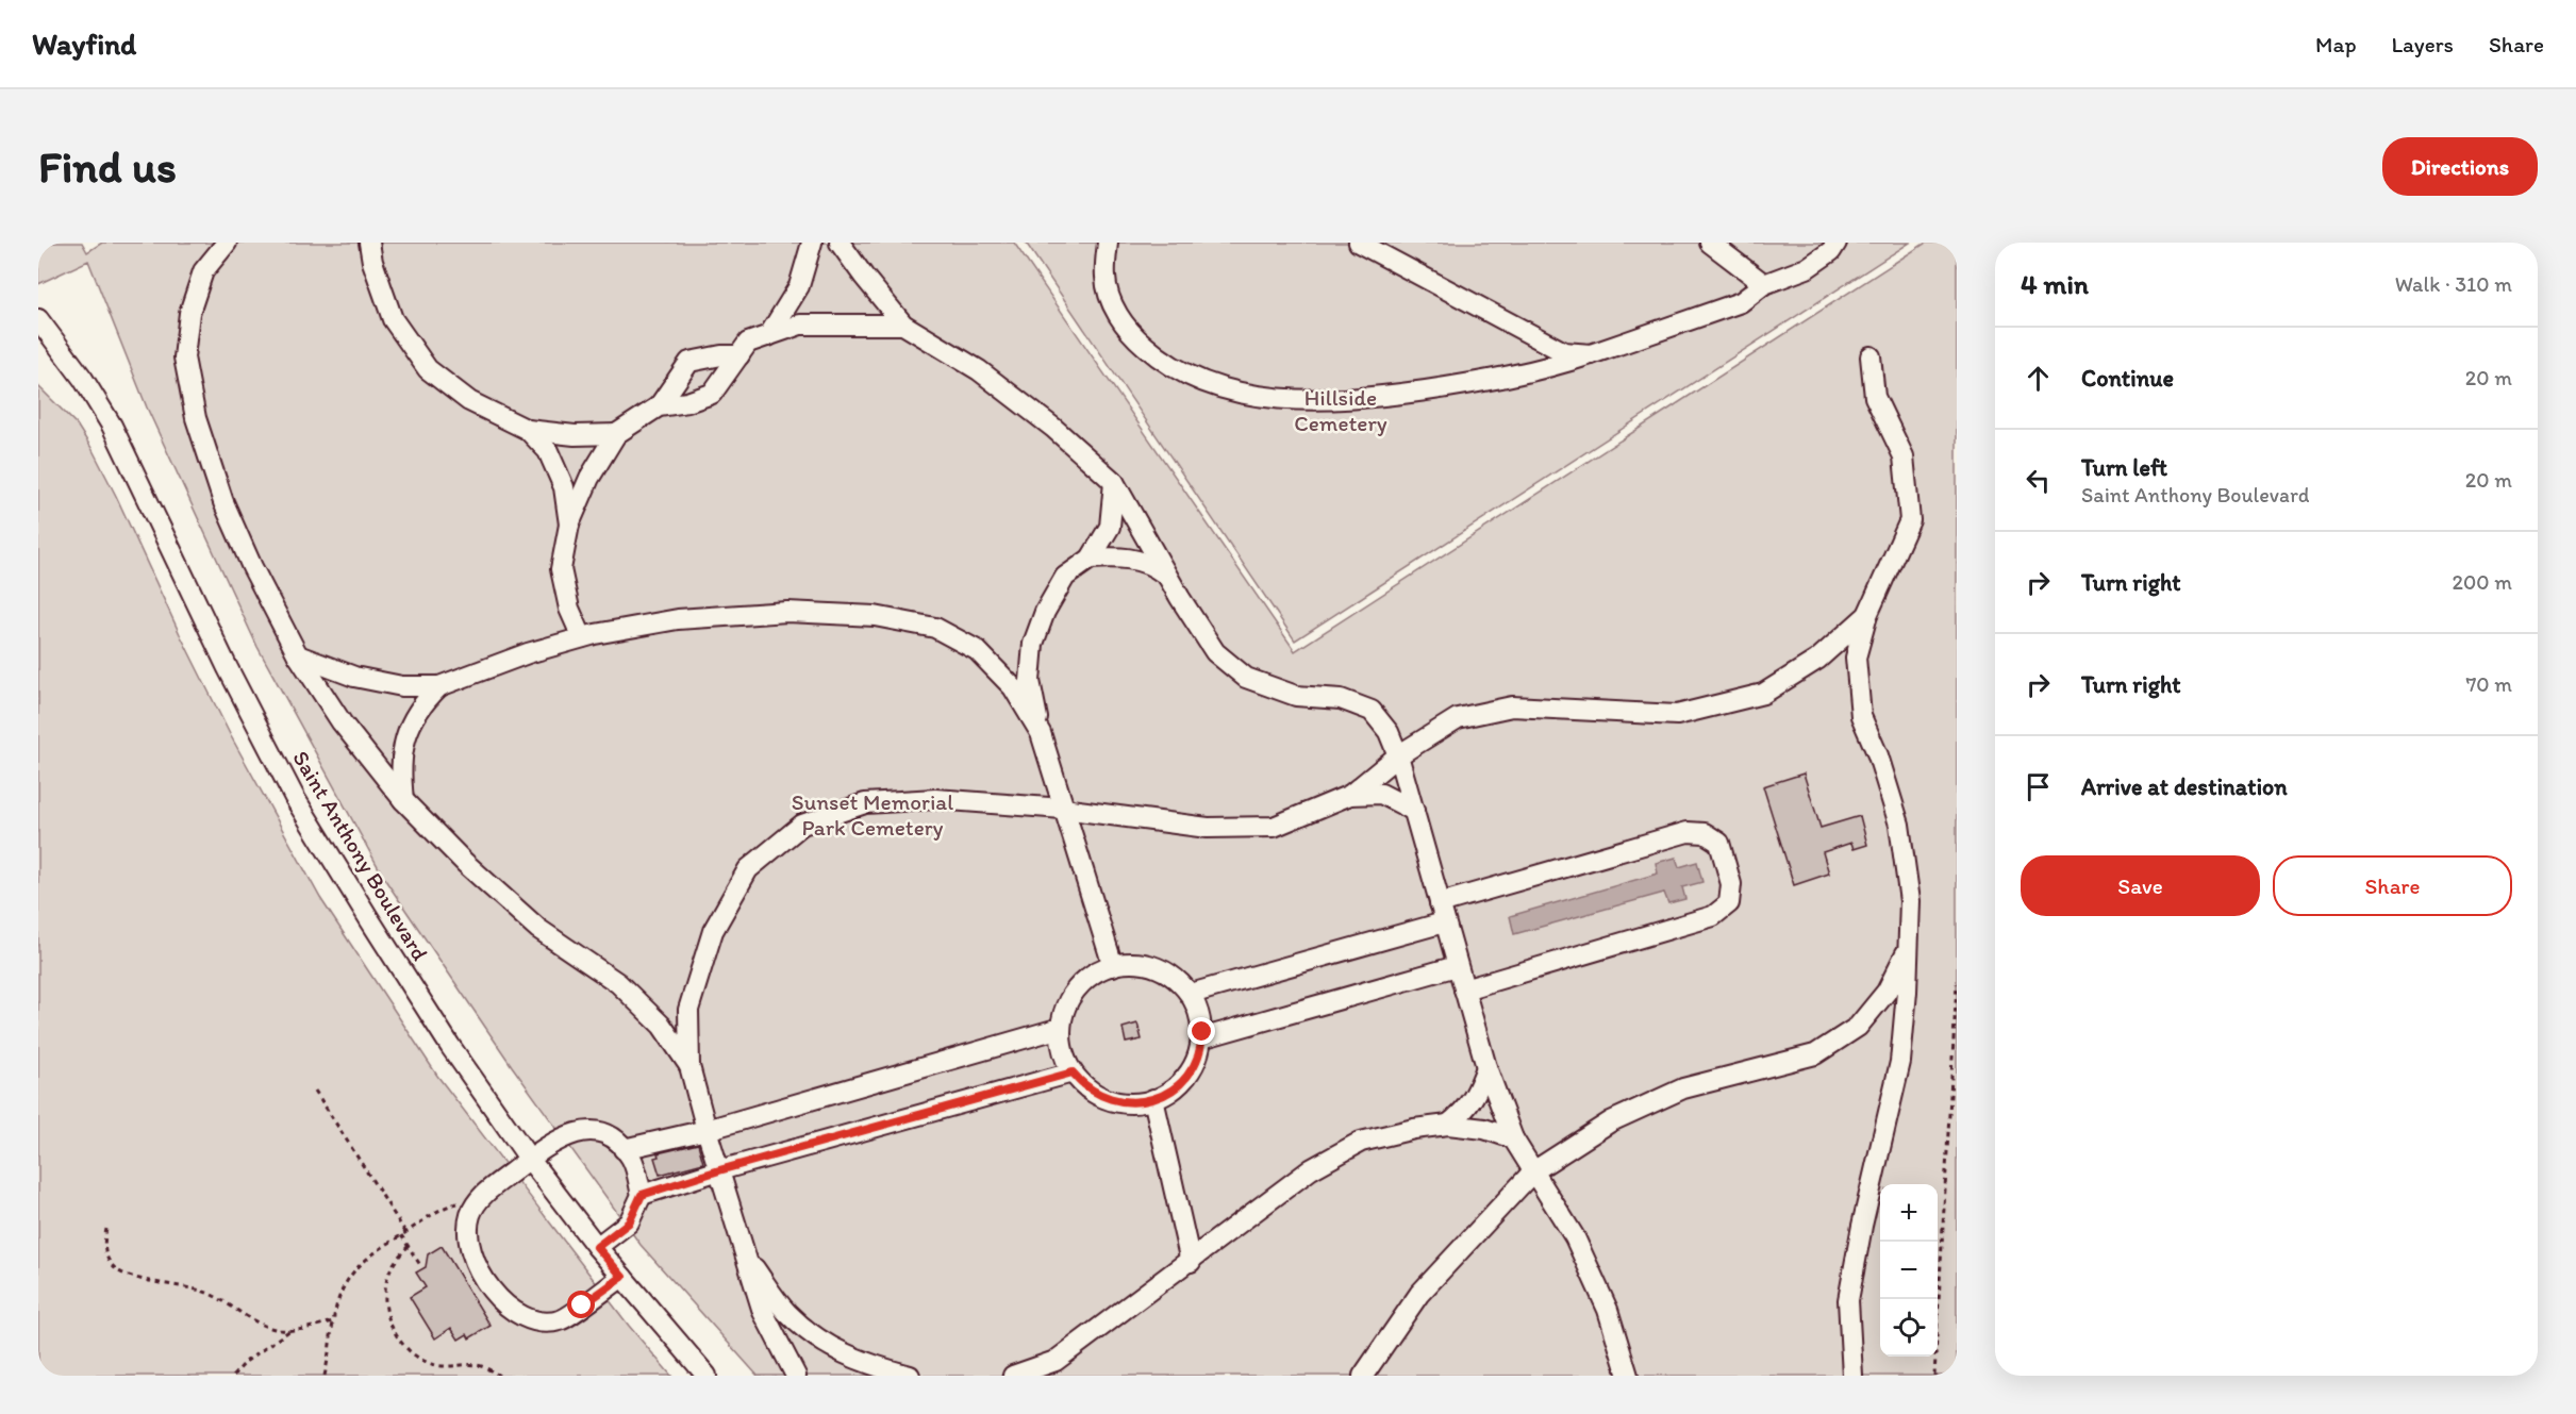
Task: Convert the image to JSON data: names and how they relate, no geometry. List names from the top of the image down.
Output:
{
  "streets": {
    "street": ["Saint Anthony Boulevard"]
  },
  "parks": ["Hillside Cemetery", "Sunset Memorial Park Cemetery"],
  "page": {
    "header": "Wayfind",
    "nav": ["Map", "Layers", "Share"],
    "buttons": [
      "Directions",
      ["Save", "Share"]
    ],
    "title": "Find us",
    "heading": ["4 min", "Walk · 310 m"],
    "list": [
      ["Continue", "20 m"],
      ["Turn left", "Saint Anthony Boulevard", "20 m"],
      ["Turn right", "200 m"],
      ["Turn right", "70 m"],
      "Arrive at destination"
    ],
    "map_buttons": ["+", "−"]
  }
}
